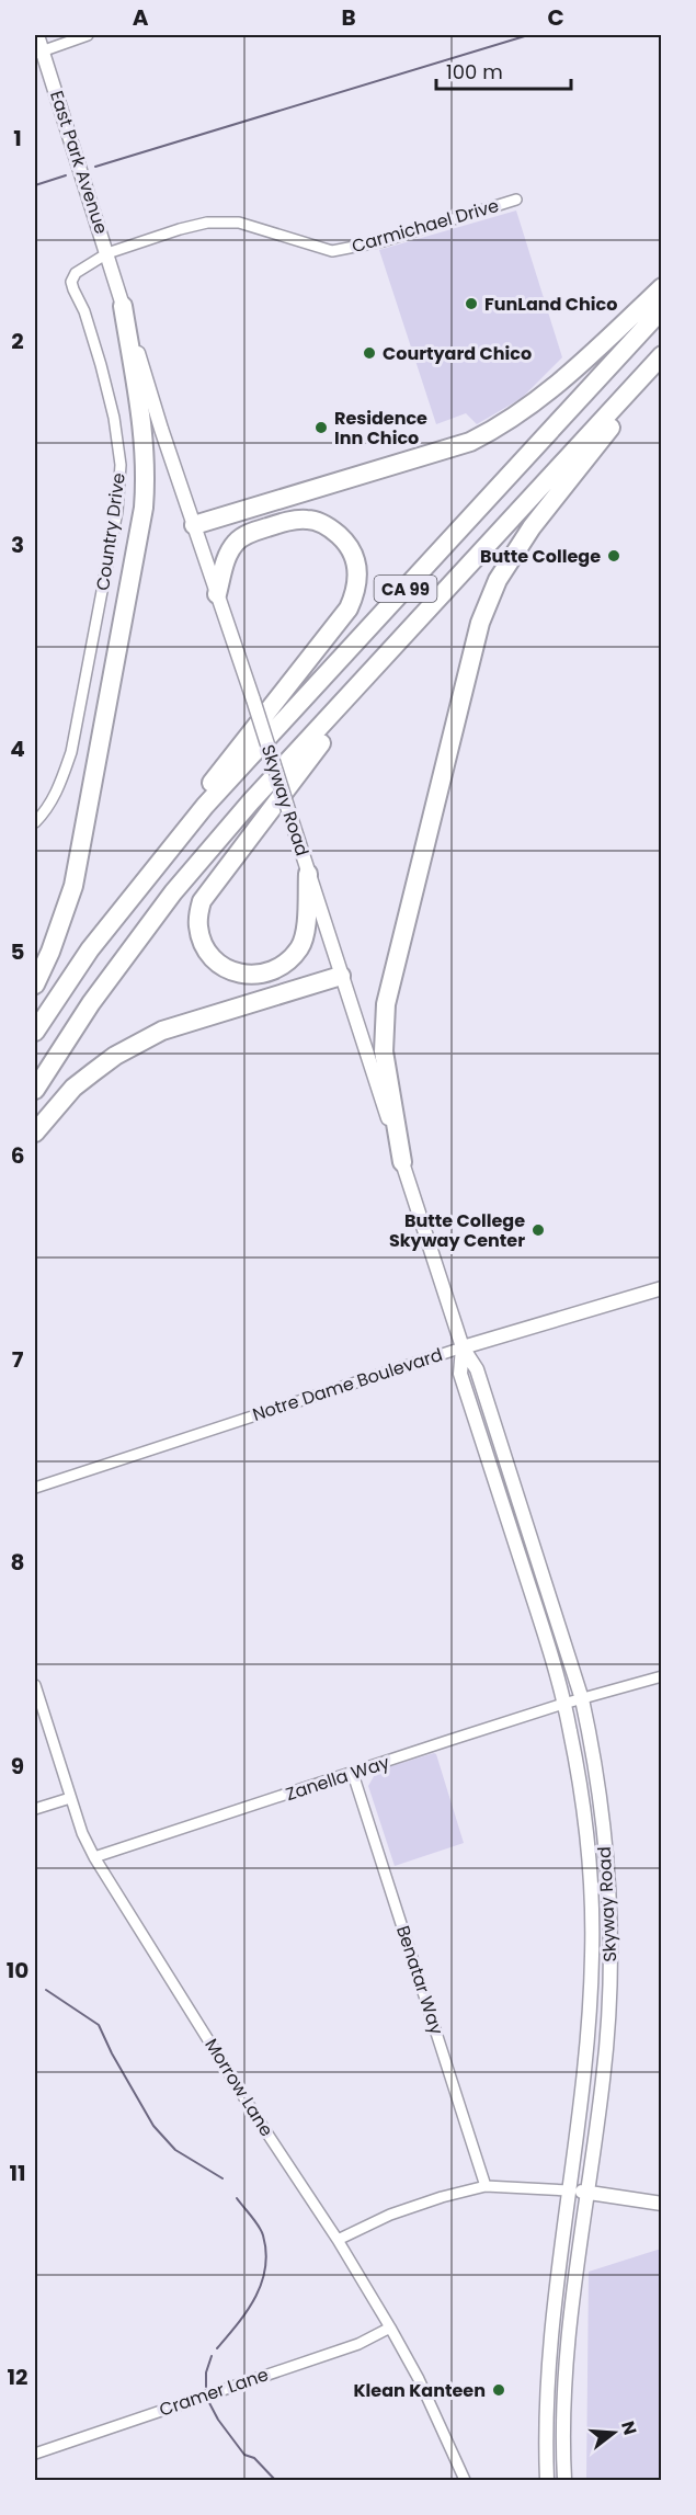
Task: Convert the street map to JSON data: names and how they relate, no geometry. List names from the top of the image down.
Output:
{
  "streets": {
    "highway": ["CA 99"],
    "main road": ["East Park Avenue", "Skyway Road", "Notre Dame Boulevard"],
    "street": [
      "Carmichael Drive",
      "Country Drive",
      "Zanella Way",
      "Benatar Way",
      "Morrow Lane",
      "Cramer Lane"
    ]
  },
  "crossings": [
    ["East Park Avenue", "Carmichael Drive"],
    ["East Park Avenue", "Country Drive"],
    ["East Park Avenue", "Skyway Road"],
    ["Carmichael Drive", "Country Drive"],
    ["Carmichael Drive", "Skyway Road"],
    ["Country Drive", "Skyway Road"],
    ["Skyway Road", "Notre Dame Boulevard"],
    ["Skyway Road", "Zanella Way"],
    ["Zanella Way", "Benatar Way"],
    ["Zanella Way", "Morrow Lane"],
    ["Morrow Lane", "Cramer Lane"]
  ],
  "places": [
    "FunLand Chico",
    "Courtyard Chico",
    "Residence Inn Chico",
    "Butte College",
    "Butte College Skyway Center",
    "Klean Kanteen"
  ],
  "scale_bar": "100 m",
  "north": "right",
  "grid": {
    "columns": ["A", "B", "C"],
    "rows": [
      "1",
      "2",
      "3",
      "4",
      "5",
      "6",
      "7",
      "8",
      "9",
      "10",
      "11",
      "12"
    ]
  }
}
